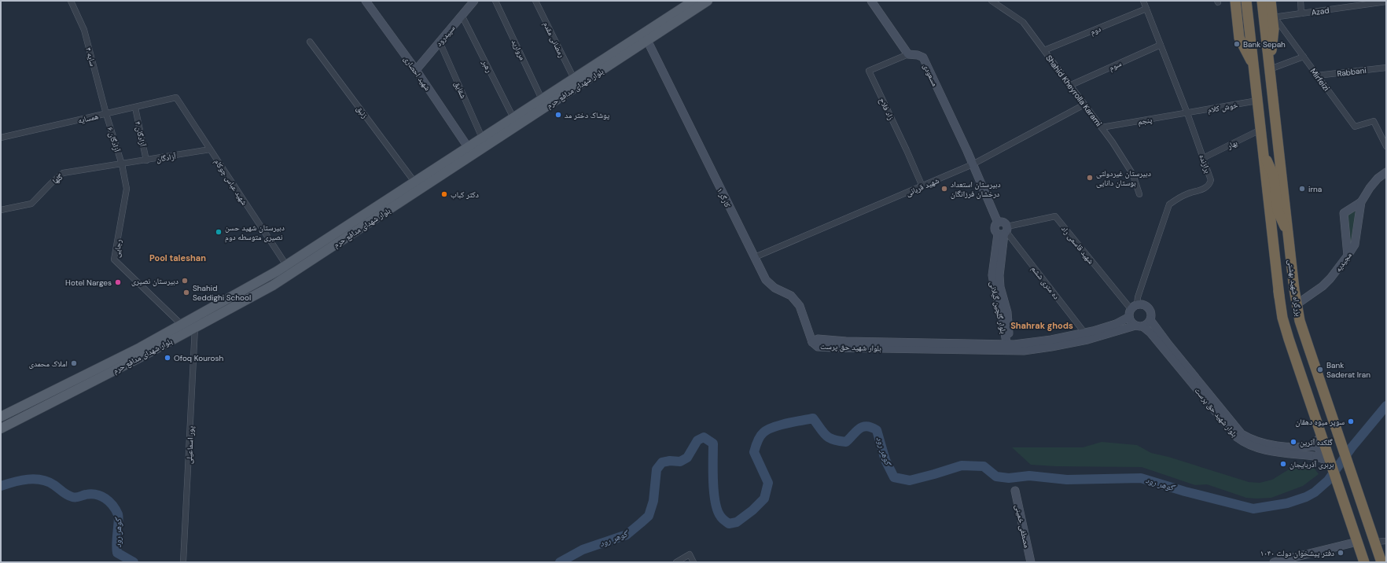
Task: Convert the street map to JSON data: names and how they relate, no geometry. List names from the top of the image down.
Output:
{
  "streets": {
    "highway": ["بزرگراه شهید بهشتی"],
    "main road": ["بلوار شهدای مدافع حرم"],
    "street": [
      "Azad",
      "دوم",
      "سپیدرود",
      "رمضانی مقدم",
      "مروارید",
      "سایه ۴",
      "سوم",
      "رهبر",
      "Rabbani",
      "شهید احصاری",
      "مسعودی",
      "Mirfeizi",
      "شقایق",
      "Shahid Kheyrolla Karami",
      "خوش کلام",
      "زاد فلاح",
      "زنبق",
      "همسایه",
      "پنجم",
      "آزادگان ۴",
      "آزادگان ۶",
      "بهار",
      "آزادگان",
      "برازنده",
      "گلها",
      "شهید عباس چوکام",
      "شهید قربانی",
      "کارگر ۱",
      "شهید قاسمی راد",
      "رجایی",
      "مجیدیه",
      "ده متری ششم",
      "بلوار گلچین گیلانی",
      "بلوار شهید حق پرست",
      "پور اسماعیلی",
      "مصطفی خمینی"
    ]
  },
  "crossings": [
    ["Azad", "Mirfeizi"],
    ["دوم", "Shahid Kheyrolla Karami"],
    ["دوم", "برازنده"],
    ["سپیدرود", "رهبر"],
    ["سپیدرود", "شهید احصاری"],
    ["سپیدرود", "شقایق"],
    ["رمضانی مقدم", "بلوار شهدای مدافع حرم"],
    ["مروارید", "بلوار شهدای مدافع حرم"],
    ["سایه ۴", "همسایه"],
    ["سایه ۴", "آزادگان ۶"],
    ["سوم", "Shahid Kheyrolla Karami"],
    ["سوم", "برازنده"],
    ["رهبر", "بلوار شهدای مدافع حرم"],
    ["Rabbani", "Mirfeizi"],
    ["شهید احصاری", "بلوار شهدای مدافع حرم"],
    ["مسعودی", "زاد فلاح"],
    ["مسعودی", "شهید قربانی"],
    ["بلوار شهدای مدافع حرم", "شقایق"],
    ["بلوار شهدای مدافع حرم", "زنبق"],
    ["بلوار شهدای مدافع حرم", "شهید عباس چوکام"],
    ["بلوار شهدای مدافع حرم", "کارگر ۱"],
    ["بلوار شهدای مدافع حرم", "رجایی"],
    ["بلوار شهدای مدافع حرم", "پور اسماعیلی"],
    ["Shahid Kheyrolla Karami", "پنجم"],
    ["Shahid Kheyrolla Karami", "شهید قربانی"],
    ["خوش کلام", "پنجم"],
    ["خوش کلام", "برازنده"],
    ["خوش کلام", "بزرگراه شهید بهشتی"],
    ["زاد فلاح", "شهید قربانی"],
    ["همسایه", "آزادگان ۴"],
    ["همسایه", "آزادگان ۶"],
    ["همسایه", "شهید عباس چوکام"],
    ["پنجم", "برازنده"],
    ["آزادگان ۴", "آزادگان"],
    ["آزادگان ۶", "آزادگان"],
    ["آزادگان ۶", "گلها"],
    ["آزادگان ۶", "رجایی"],
    ["بهار", "برازنده"],
    ["بهار", "بزرگراه شهید بهشتی"],
    ["آزادگان", "گلها"],
    ["آزادگان", "شهید عباس چوکام"],
    ["آزادگان", "رجایی"],
    ["برازنده", "شهید قاسمی راد"],
    ["برازنده", "بلوار شهید حق پرست"],
    ["گلها", "رجایی"],
    ["شهید قربانی", "کارگر ۱"],
    ["کارگر ۱", "بلوار شهید حق پرست"],
    ["شهید قاسمی راد", "ده متری ششم"],
    ["شهید قاسمی راد", "بلوار گلچین گیلانی"],
    ["شهید قاسمی راد", "بلوار شهید حق پرست"],
    ["مجیدیه", "بزرگراه شهید بهشتی"],
    ["ده متری ششم", "بلوار گلچین گیلانی"],
    ["ده متری ششم", "بلوار شهید حق پرست"],
    ["بزرگراه شهید بهشتی", "بلوار شهید حق پرست"],
    ["بلوار گلچین گیلانی", "بلوار شهید حق پرست"]
  ],
  "districts": ["Pool taleshan", "Shahrak ghods"],
  "water": ["گوهر رود"],
  "places": [
    "Bank Sepah",
    "پوشاک دختر مد",
    "دبیرستان غیردولتی بوستان دانایی",
    "دبیرستان استعداد درخشان فرزانگان",
    "irna",
    "دکتر کباب",
    "دبیرستان شهید حسن نصیری متوسطه دوم",
    "دبیرستان نصیری",
    "Hotel Narges",
    "Shahid Seddighi School",
    "Ofoq Kourosh",
    "املاک محمدی",
    "Bank Saderat Iran",
    "سوپر میوه دهقان",
    "گلکده آترین",
    "بربری آذربایجان",
    "دفتر پیشخوان دولت ۱۰۴۰"
  ]
}
